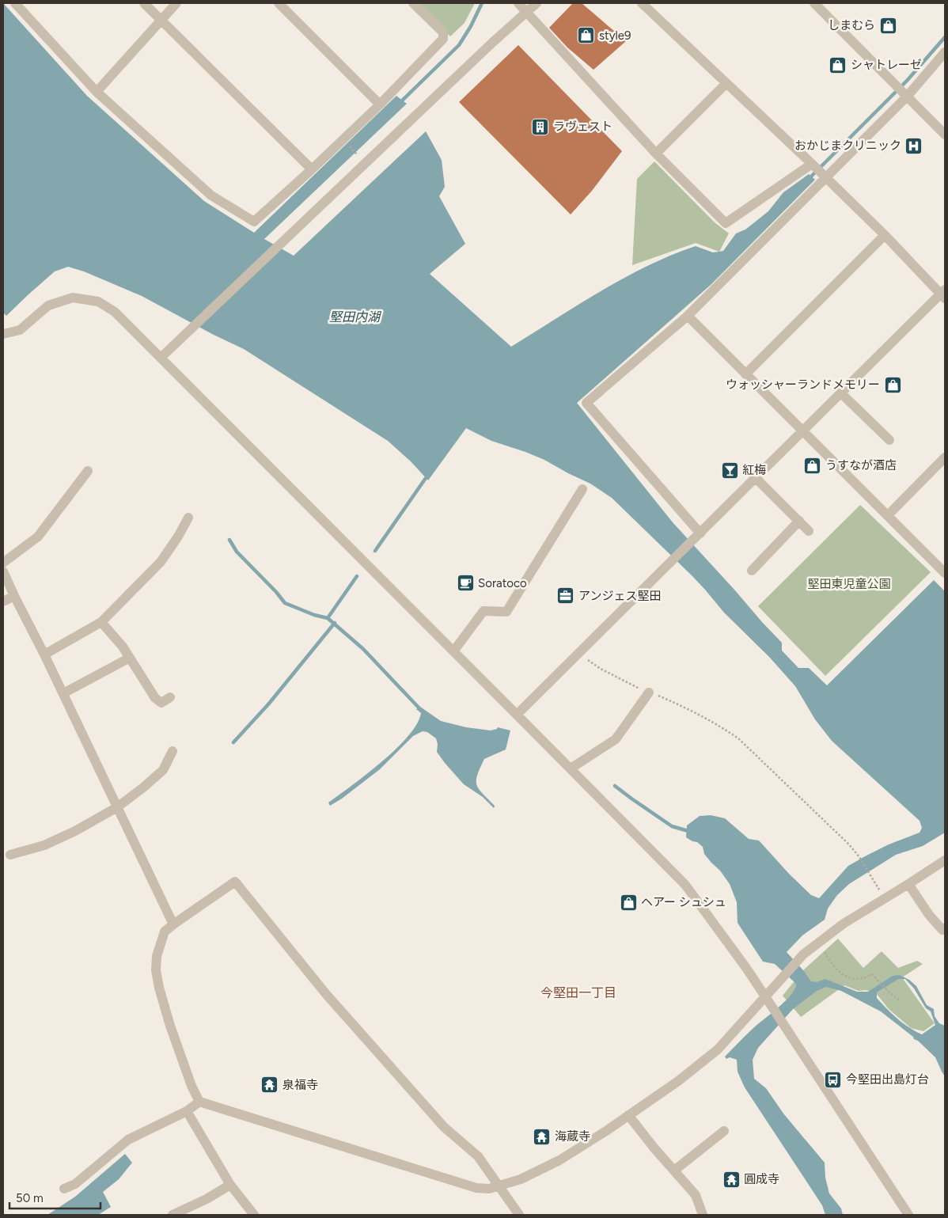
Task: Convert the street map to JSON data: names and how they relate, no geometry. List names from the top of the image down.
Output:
{
  "districts": ["今堅田一丁目"],
  "water": ["堅田内湖"],
  "parks": ["堅田東児童公園"],
  "places": {
    "shop": [
      "しまむら",
      "style9",
      "シャトレーゼ",
      "ウォッシャーランドメモリー",
      "うすなが酒店",
      "ヘアー シュシュ"
    ],
    "building": ["ラヴェスト"],
    "hospital": ["おかじまクリニック"],
    "bar": ["紅梅"],
    "cafe": ["Soratoco"],
    "office": ["アンジェス堅田"],
    "bus stop": ["今堅田出島灯台"],
    "temple": ["泉福寺", "海蔵寺", "圓成寺"]
  },
  "scale_bar": "50 m"
}
